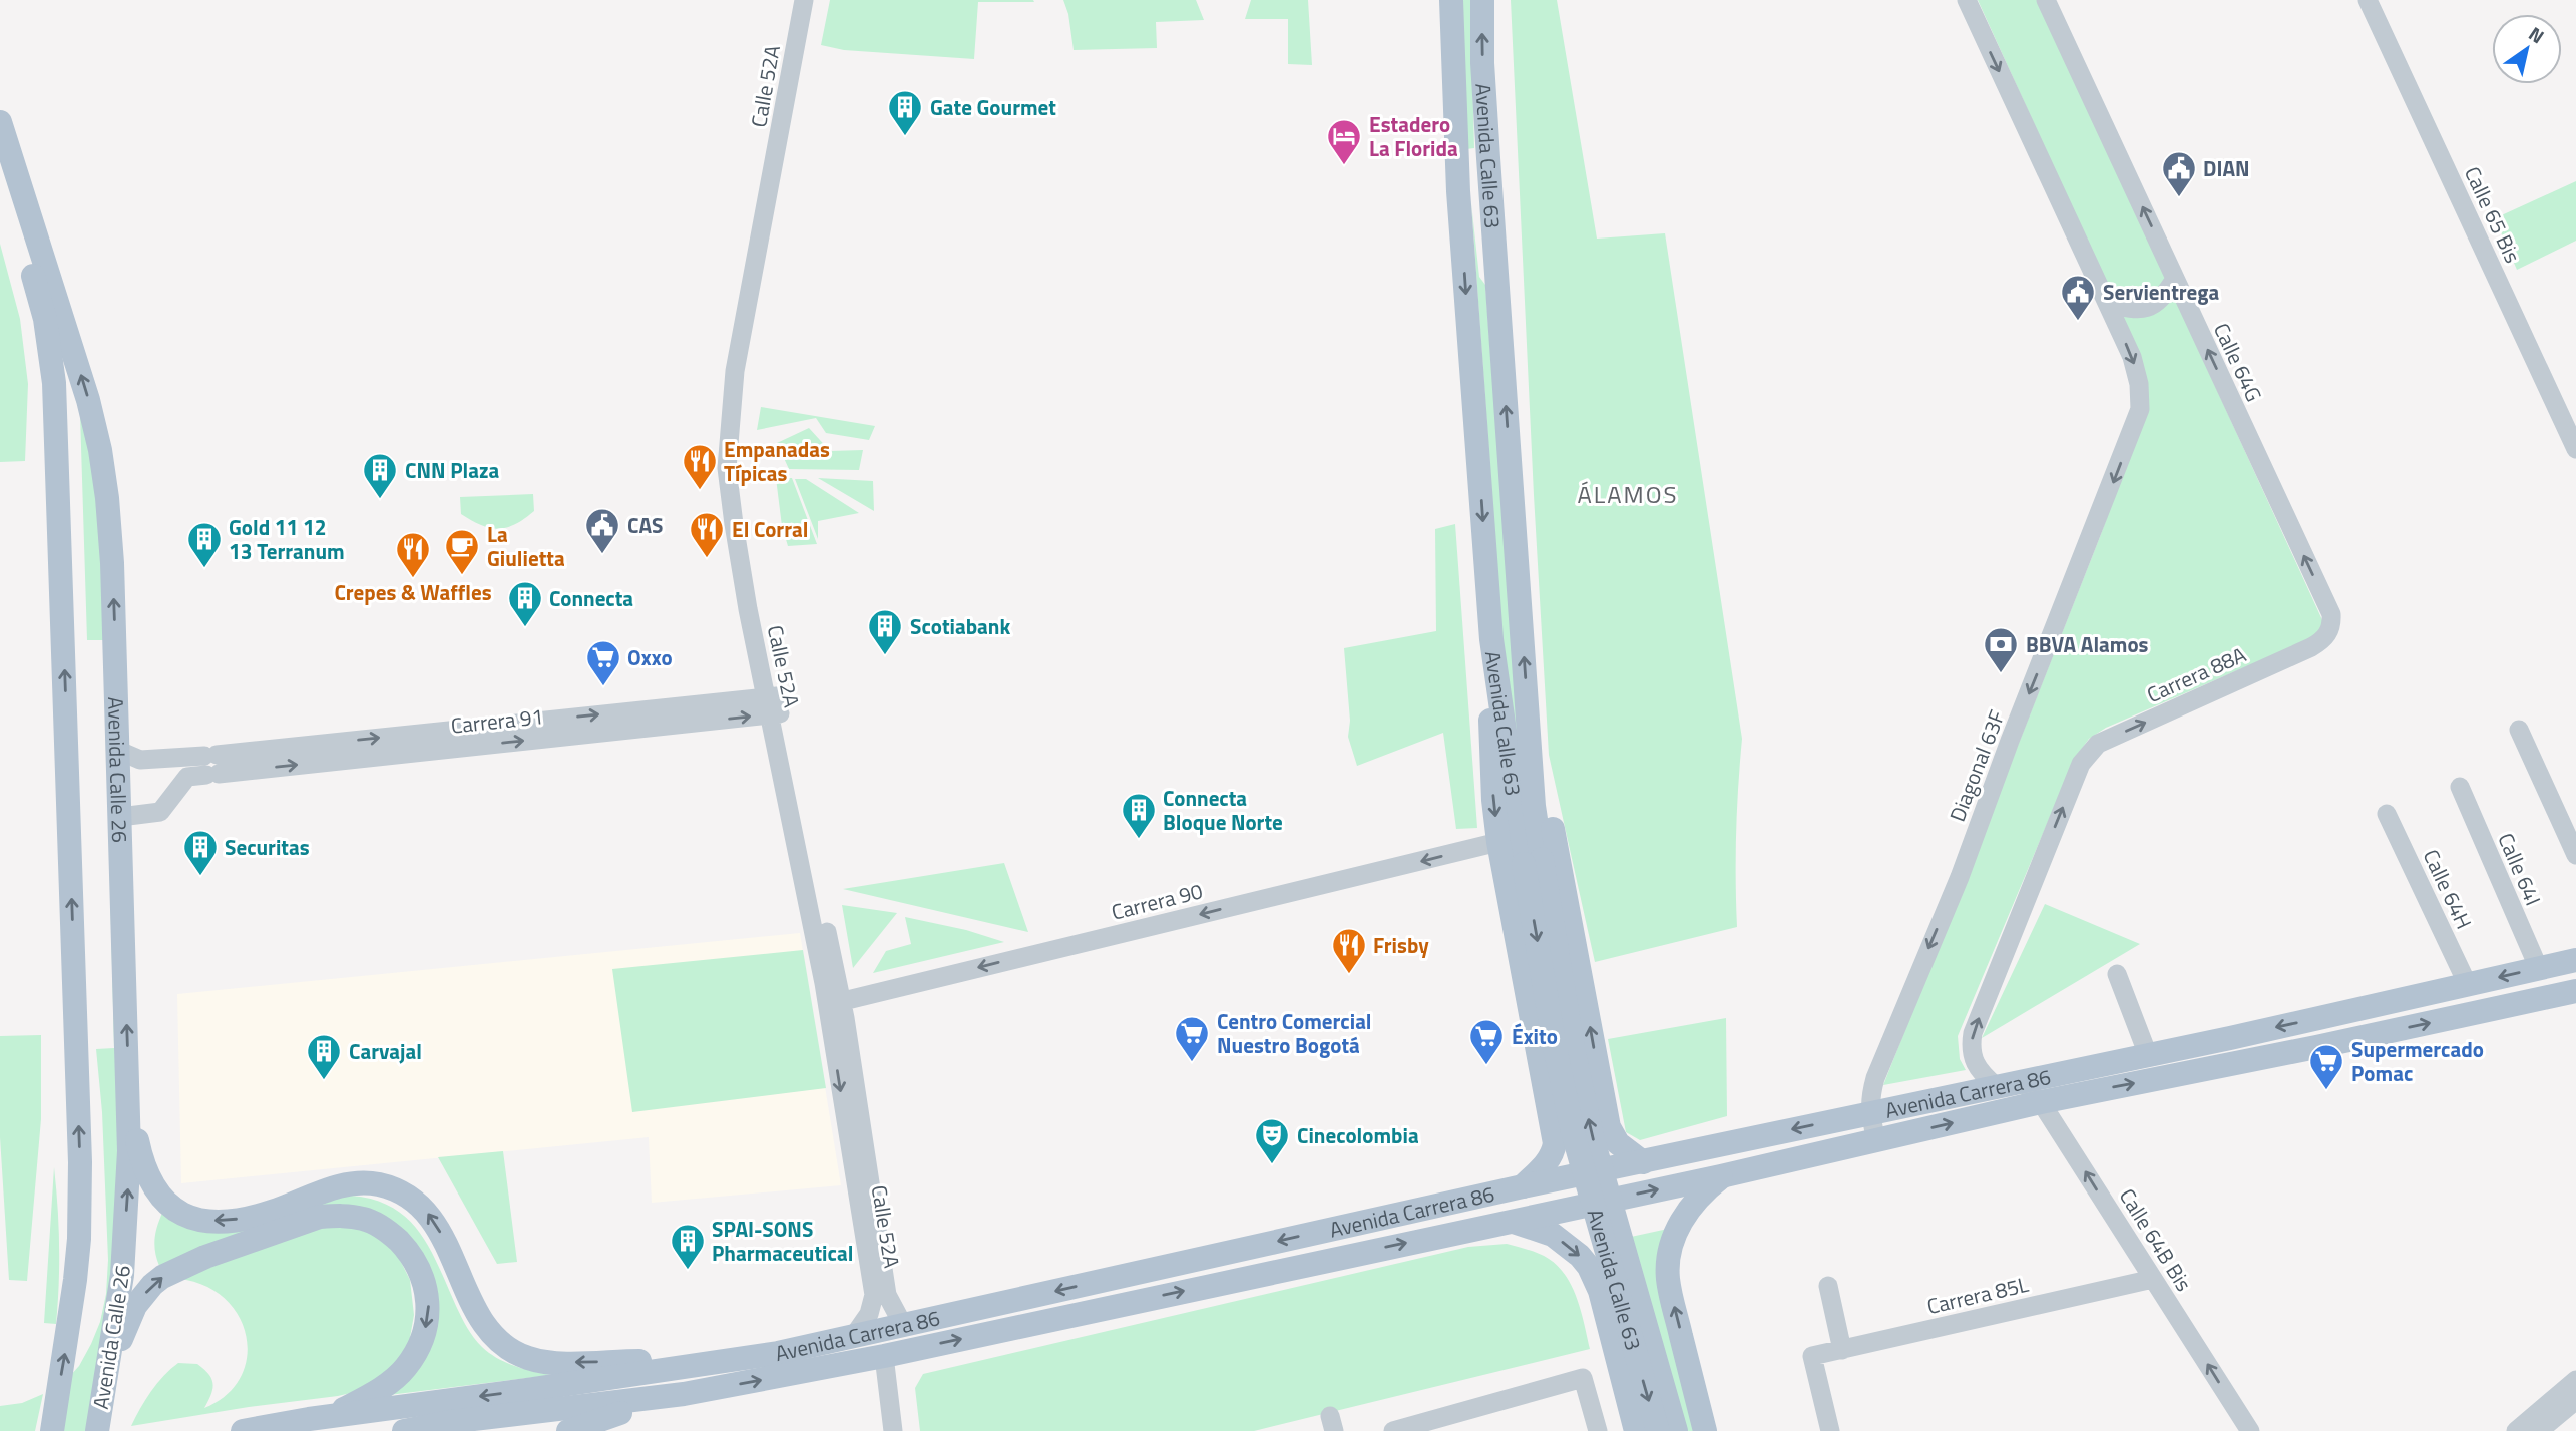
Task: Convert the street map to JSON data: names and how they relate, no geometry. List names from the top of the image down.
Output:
{
  "streets": {
    "main road": ["Avenida Calle 63", "Avenida Calle 26", "Avenida Carrera 86"],
    "street": [
      "Calle 52A",
      "Calle 65 Bis",
      "Calle 64G",
      "Carrera 88A",
      "Carrera 91",
      "Diagonal 63F",
      "Calle 64I",
      "Calle 64H",
      "Carrera 90",
      "Calle 64B Bis",
      "Carrera 85L"
    ]
  },
  "crossings": [
    ["Calle 52A", "Carrera 91"],
    ["Calle 52A", "Carrera 90"],
    ["Calle 52A", "Avenida Carrera 86"],
    ["Calle 64G", "Carrera 88A"],
    ["Carrera 88A", "Avenida Carrera 86"],
    ["Carrera 88A", "Calle 64B Bis"],
    ["Carrera 91", "Avenida Calle 26"],
    ["Diagonal 63F", "Avenida Carrera 86"],
    ["Calle 64I", "Avenida Carrera 86"],
    ["Calle 64H", "Avenida Carrera 86"],
    ["Avenida Carrera 86", "Calle 64B Bis"],
    ["Calle 64B Bis", "Carrera 85L"]
  ],
  "one_way": [
    "Carrera 88A",
    "Carrera 91",
    "Diagonal 63F",
    "Avenida Calle 26",
    "Carrera 90",
    "Calle 64B Bis"
  ],
  "districts": ["ÁLAMOS"],
  "places": {
    "building": [
      "Gate Gourmet",
      "CNN Plaza",
      "Gold 11 12 13 Terranum",
      "Connecta",
      "Scotiabank",
      "Connecta Bloque Norte",
      "Securitas",
      "Carvajal",
      "SPAI-SONS Pharmaceutical"
    ],
    "hotel": ["Estadero La Florida"],
    "public building": ["DIAN", "Servientrega", "CAS"],
    "restaurant": [
      "Empanadas Típicas",
      "El Corral",
      "Crepes & Waffles",
      "Frisby"
    ],
    "cafe": ["La Giulietta"],
    "bank": ["BBVA Alamos"],
    "supermarket": [
      "Oxxo",
      "Centro Comercial Nuestro Bogotá",
      "Éxito",
      "Supermercado Pomac"
    ],
    "theatre": ["Cinecolombia"]
  },
  "north": "top right"
}
